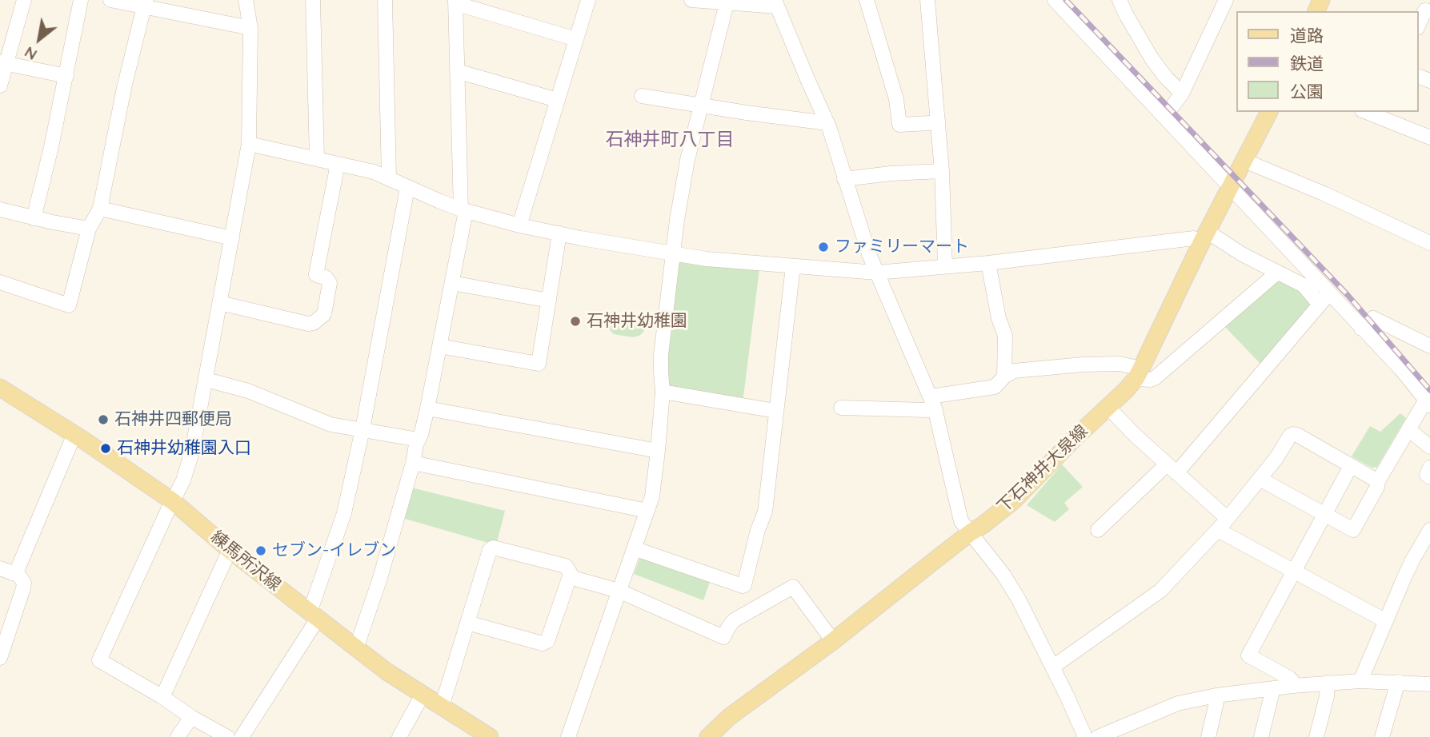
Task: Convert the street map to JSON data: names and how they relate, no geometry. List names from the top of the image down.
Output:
{
  "streets": {
    "main road": ["下石神井大泉線", "練馬所沢線"]
  },
  "districts": ["石神井町八丁目"],
  "places": [
    "ファミリーマート",
    "石神井幼稚園",
    "石神井四郵便局",
    "石神井幼稚園入口",
    "セブン-イレブン"
  ],
  "legend": ["道路", "鉄道", "公園"],
  "north": "bottom left"
}
